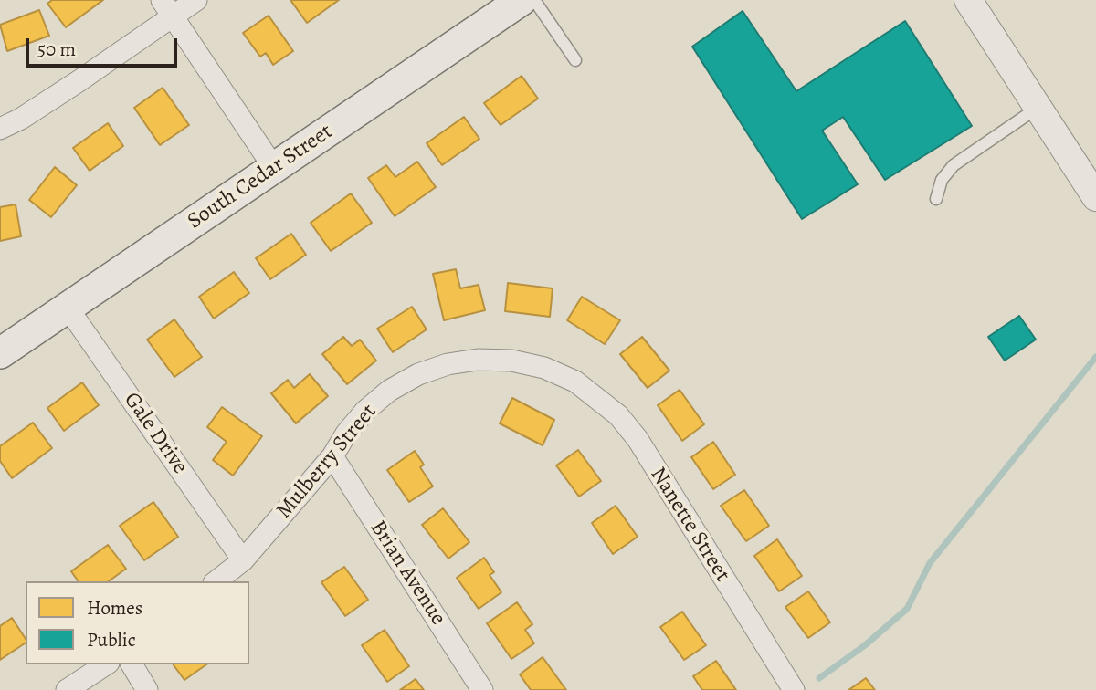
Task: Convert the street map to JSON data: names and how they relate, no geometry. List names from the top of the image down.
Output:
{
  "streets": {
    "main road": ["South Cedar Street"],
    "street": [
      "Gale Drive",
      "Mulberry Street",
      "Nanette Street",
      "Brian Avenue"
    ]
  },
  "crossings": [
    ["South Cedar Street", "Gale Drive"],
    ["Gale Drive", "Mulberry Street"],
    ["Mulberry Street", "Nanette Street"],
    ["Mulberry Street", "Brian Avenue"]
  ],
  "legend": ["Homes", "Public"],
  "scale_bar": "50 m"
}
